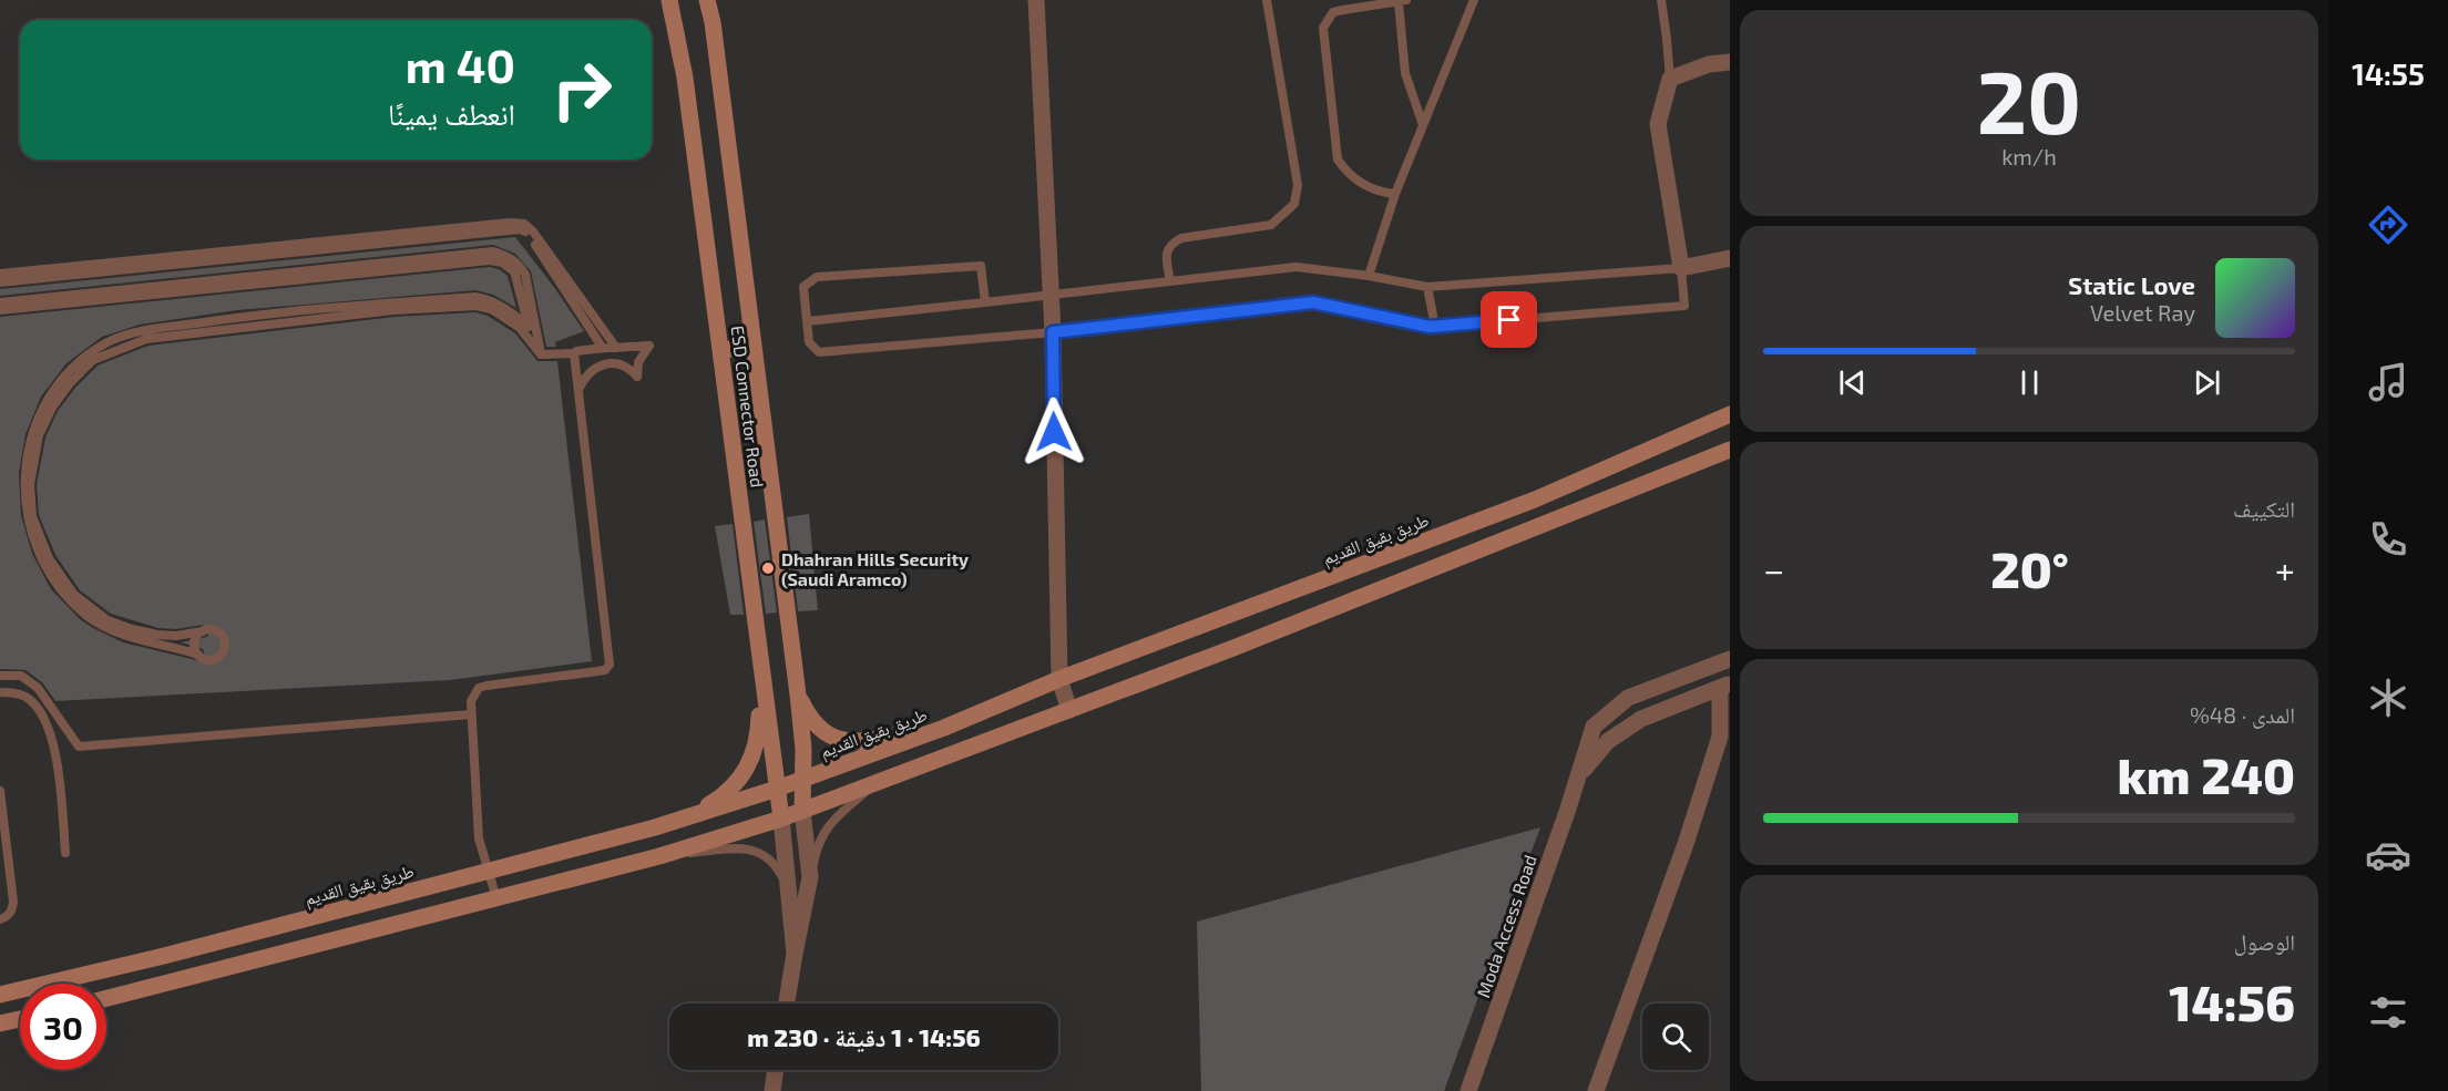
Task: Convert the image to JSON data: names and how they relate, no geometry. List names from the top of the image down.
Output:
{
  "streets": {
    "main road": ["ESD Connector Road", "طريق بقيق القديم"],
    "street": ["Moda Access Road"]
  },
  "crossings": [
    ["ESD Connector Road", "طريق بقيق القديم"]
  ],
  "places": ["Dhahran Hills Security (Saudi Aramco)"],
  "page": {
    "tabs": "14:55",
    "tile": [
      ["20", "km/h"],
      "التكييف",
      ["المدى · 48%", "240 km"],
      ["الوصول", "14:56"]
    ],
    "turn": ["40 m", "انعطف يمينًا"],
    "song": ["Static Love", "Velvet Ray"],
    "heat": ["−", "20°", "+"],
    "limit": "30",
    "trip": "14:56 · 1 دقيقة · 230 m"
  }
}
